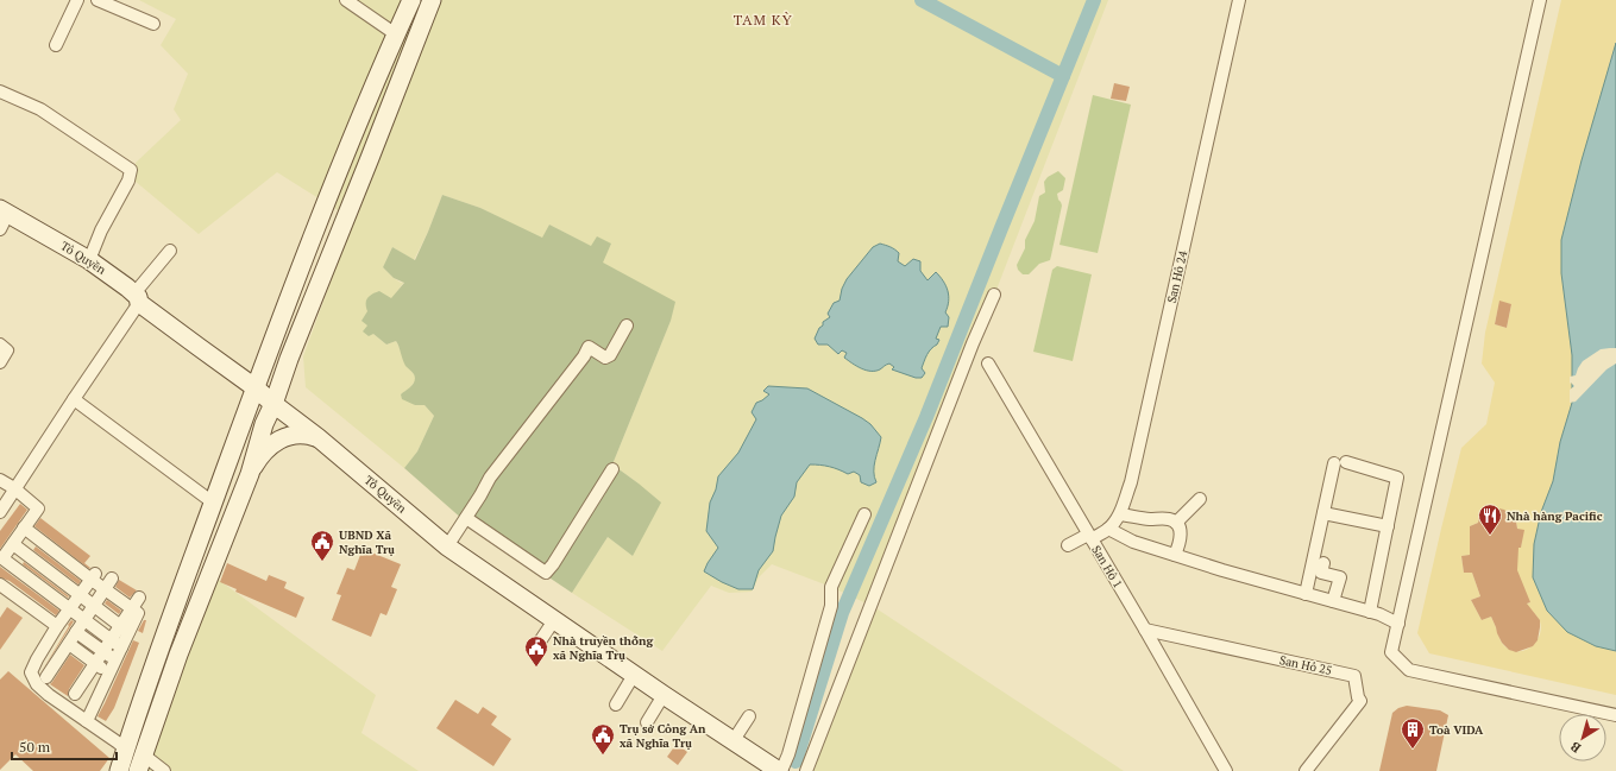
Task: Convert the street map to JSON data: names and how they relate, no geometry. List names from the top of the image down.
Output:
{
  "streets": {
    "street": [
      "Tô Quyền",
      "San Hô 24",
      "San Hô 1",
      "San Hô 25"
    ]
  },
  "crossings": [
    ["San Hô 24", "San Hô 1"],
    ["San Hô 1", "San Hô 25"]
  ],
  "districts": ["TAM KỲ"],
  "places": {
    "restaurant": ["Nhà hàng Pacific"],
    "public building": ["UBND Xã Nghĩa Trụ", "Nhà truyền thống xã Nghĩa Trụ", "Trụ sở Công An xã Nghĩa Trụ"],
    "building": ["Toà VIDA"]
  },
  "scale_bar": "50 m",
  "north": "bottom left"
}
